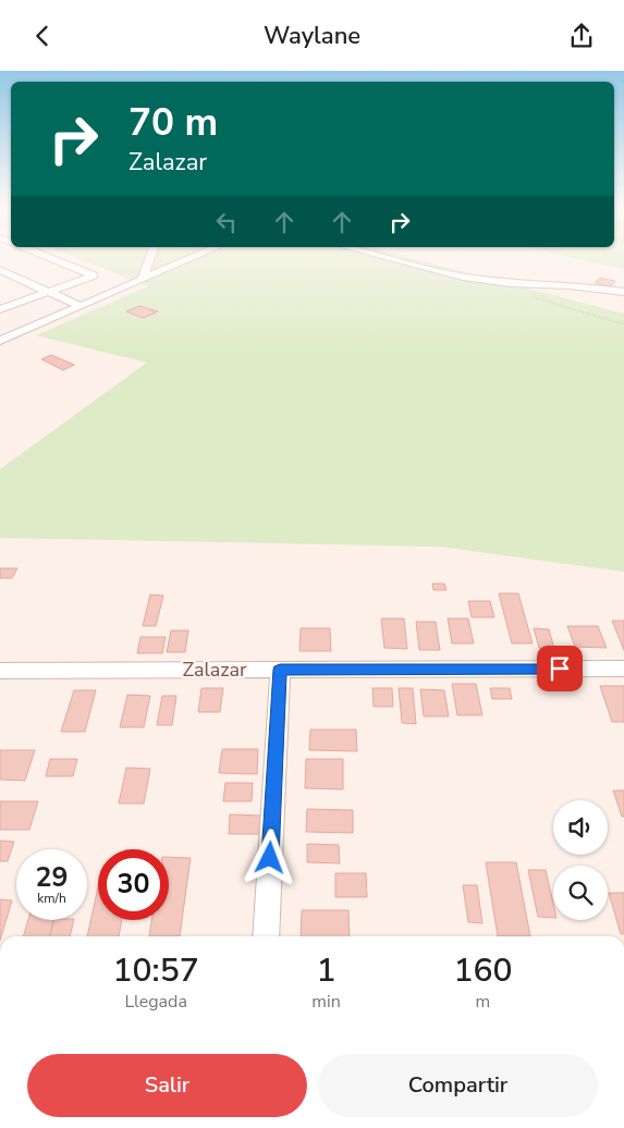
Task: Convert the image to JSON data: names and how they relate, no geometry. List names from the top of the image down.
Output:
{
  "streets": {
    "street": ["Zalazar"]
  },
  "page": {
    "header": "Waylane",
    "turn": ["70 m", "Zalazar"],
    "speed": "29 km/h",
    "limit": "30",
    "eta": [
      "10:57",
      "Llegada",
      "1",
      "min",
      "160",
      "m"
    ],
    "buttons": ["Salir", "Compartir"]
  }
}
